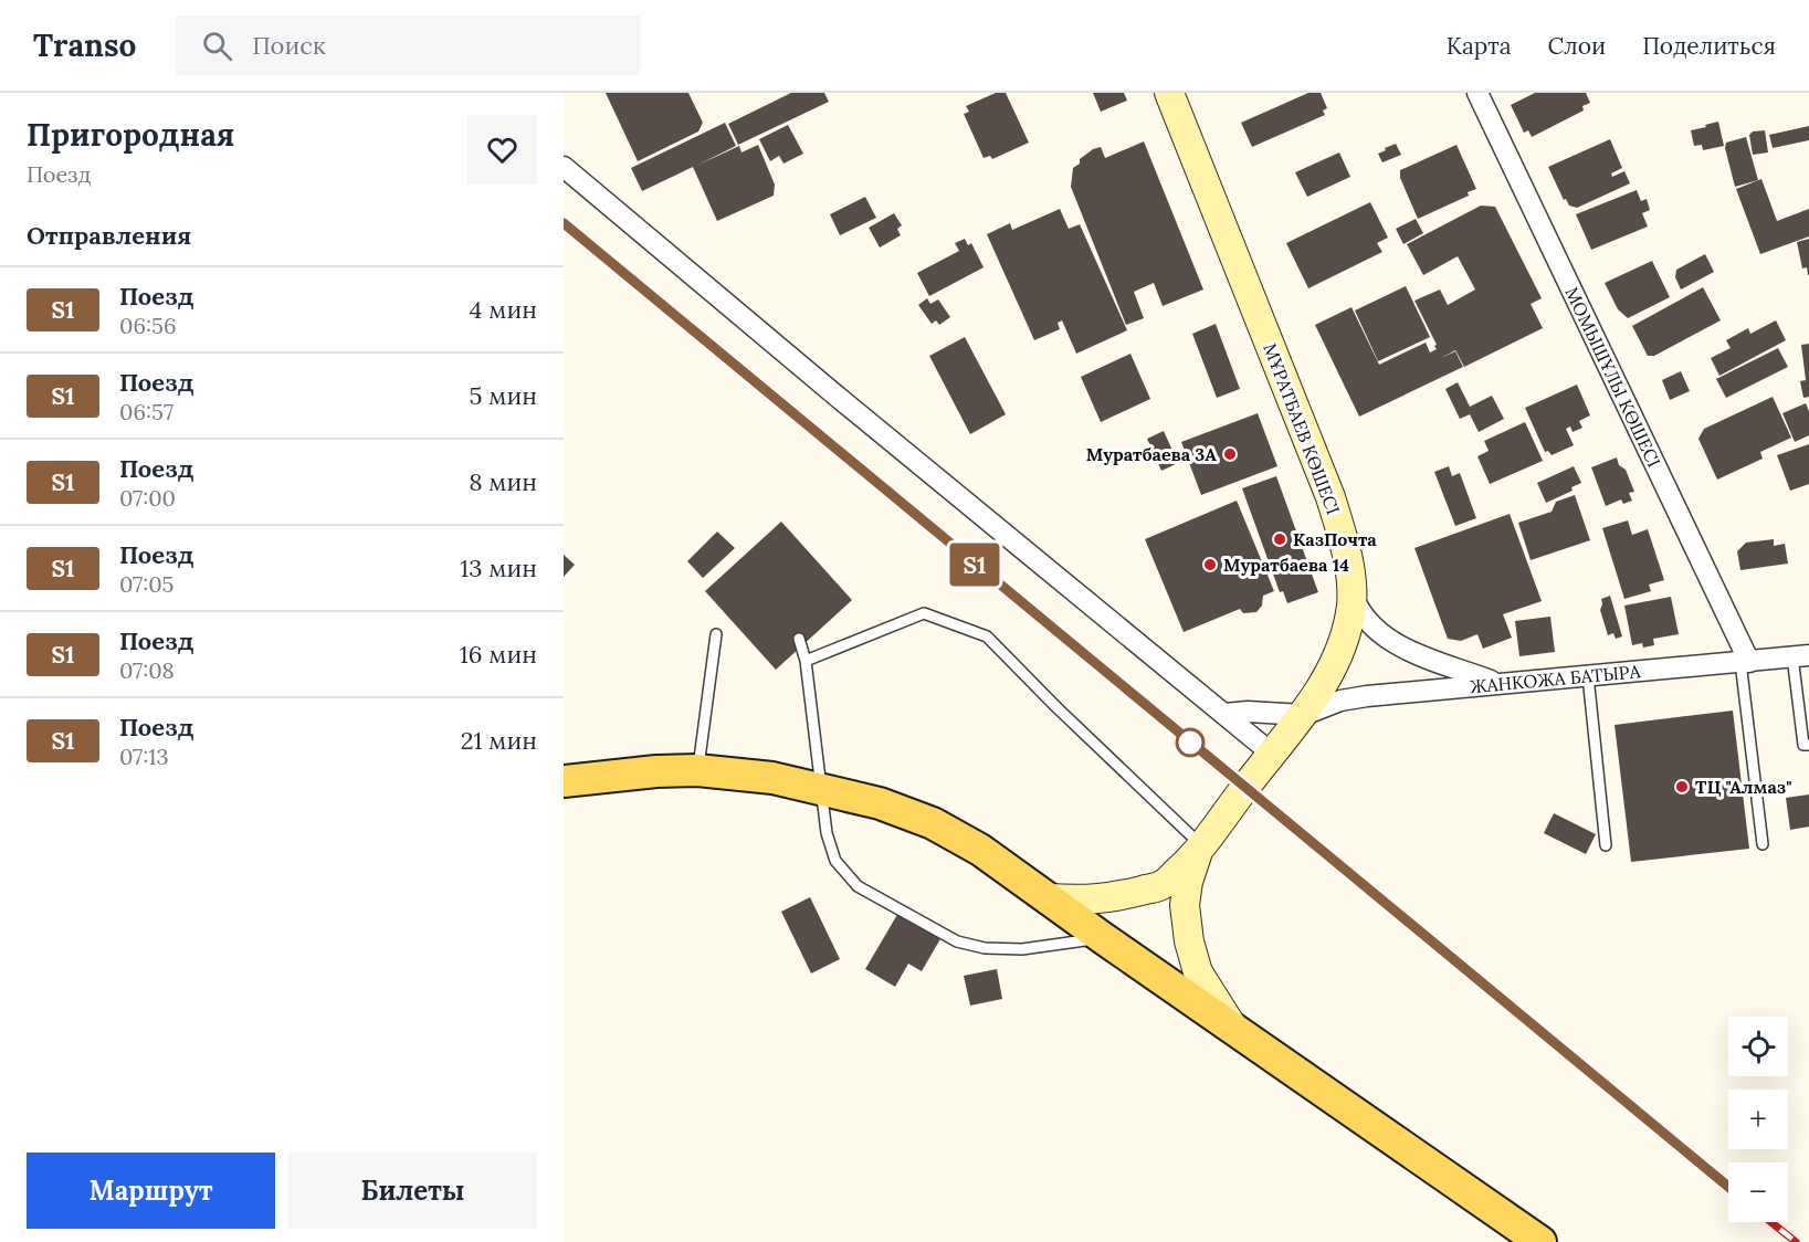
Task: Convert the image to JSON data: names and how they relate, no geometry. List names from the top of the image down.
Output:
{
  "streets": {
    "street": ["МОМЫШҰЛЫ КӨШЕСІ", "МҰРАТБАЕВ КӨШЕСІ", "ЖАНКОЖА БАТЫРА"]
  },
  "crossings": [
    ["МОМЫШҰЛЫ КӨШЕСІ", "ЖАНКОЖА БАТЫРА"],
    ["МҰРАТБАЕВ КӨШЕСІ", "ЖАНКОЖА БАТЫРА"]
  ],
  "places": [
    "Муратбаева 3А",
    "КазПочта",
    "Муратбаева 14",
    "ТЦ \"Алмаз\""
  ],
  "page": {
    "header": "Transo",
    "search": "Поиск",
    "nav": ["Карта", "Слои", "Поделиться"],
    "heading": [
      ["Пригородная", "Поезд"],
      "Отправления"
    ],
    "on_map": "S1",
    "list": [
      {
        "mark": "S1",
        "name": "Поезд",
        "note": "06:56",
        "value": "4 мин"
      },
      {
        "mark": "S1",
        "name": "Поезд",
        "note": "06:57",
        "value": "5 мин"
      },
      {
        "mark": "S1",
        "name": "Поезд",
        "note": "07:00",
        "value": "8 мин"
      },
      {
        "mark": "S1",
        "name": "Поезд",
        "note": "07:05",
        "value": "13 мин"
      },
      {
        "mark": "S1",
        "name": "Поезд",
        "note": "07:08",
        "value": "16 мин"
      },
      {
        "mark": "S1",
        "name": "Поезд",
        "note": "07:13",
        "value": "21 мин"
      }
    ],
    "map_buttons": ["+", "−"],
    "buttons": ["Маршрут", "Билеты"]
  }
}
